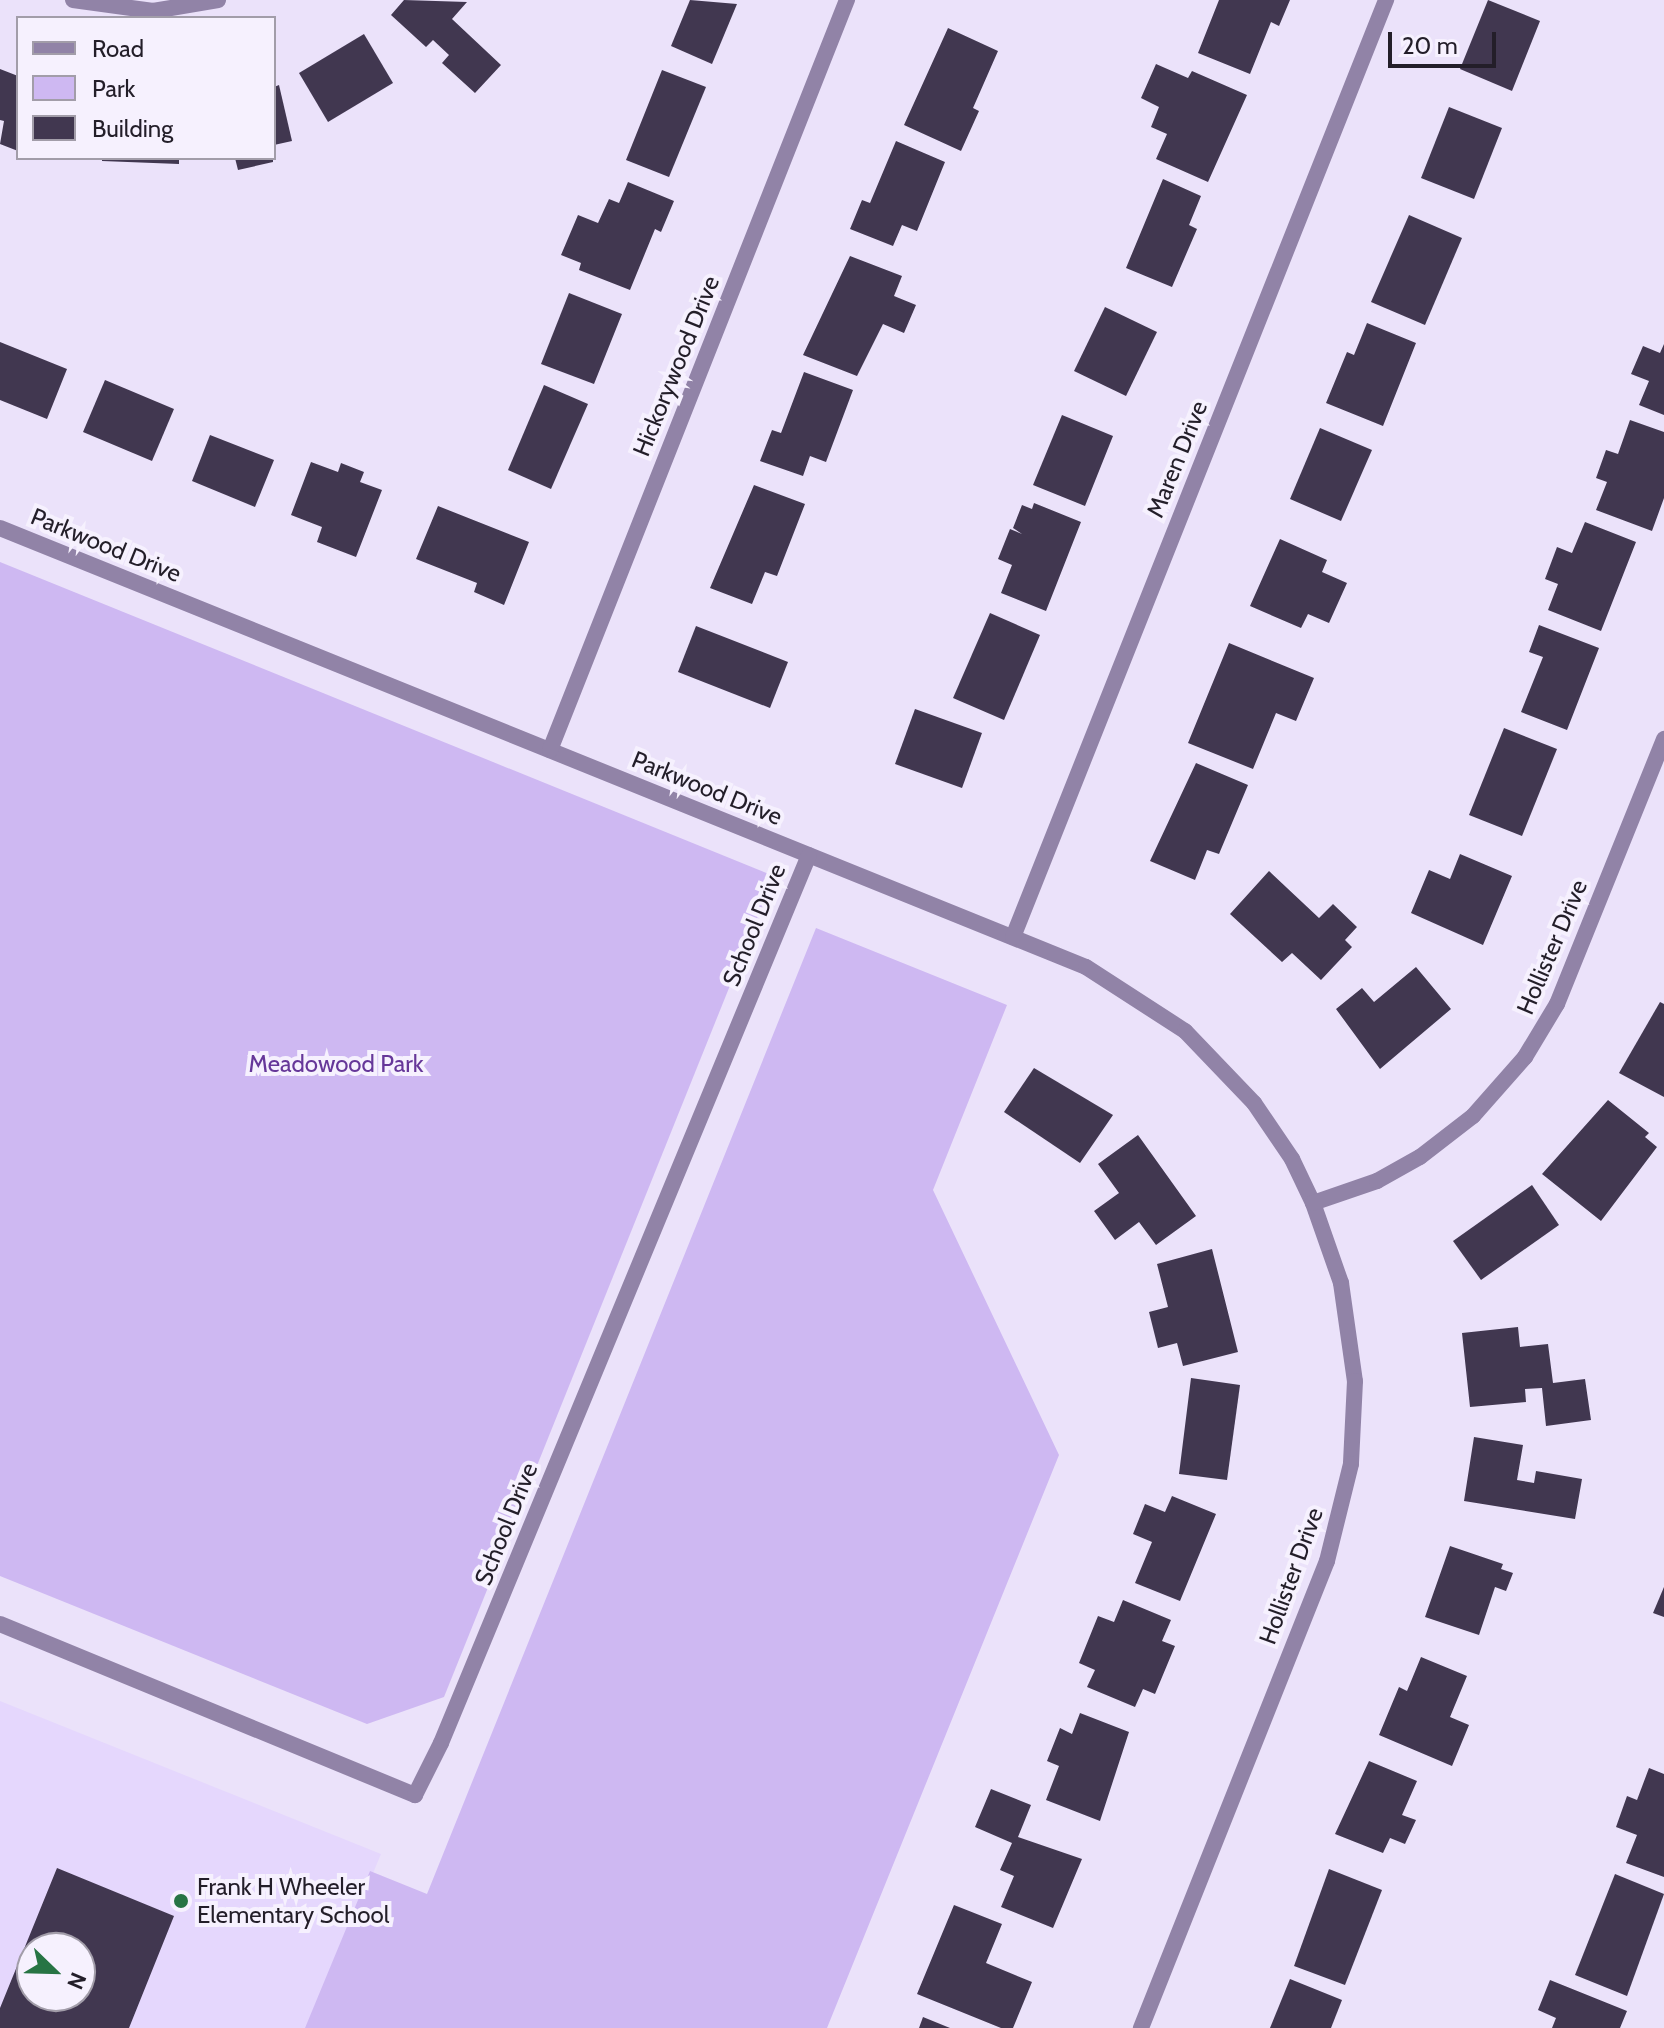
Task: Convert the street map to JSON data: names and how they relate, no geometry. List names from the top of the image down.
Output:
{
  "streets": {
    "street": [
      "Hickorywood Drive",
      "Maren Drive",
      "Parkwood Drive",
      "School Drive",
      "Hollister Drive"
    ]
  },
  "crossings": [
    ["Hickorywood Drive", "Parkwood Drive"],
    ["Maren Drive", "Parkwood Drive"],
    ["Parkwood Drive", "School Drive"],
    ["Parkwood Drive", "Hollister Drive"]
  ],
  "parks": ["Meadowood Park"],
  "places": ["Frank H Wheeler Elementary School"],
  "legend": ["Road", "Park", "Building"],
  "scale_bar": "20 m",
  "north": "bottom right"
}
